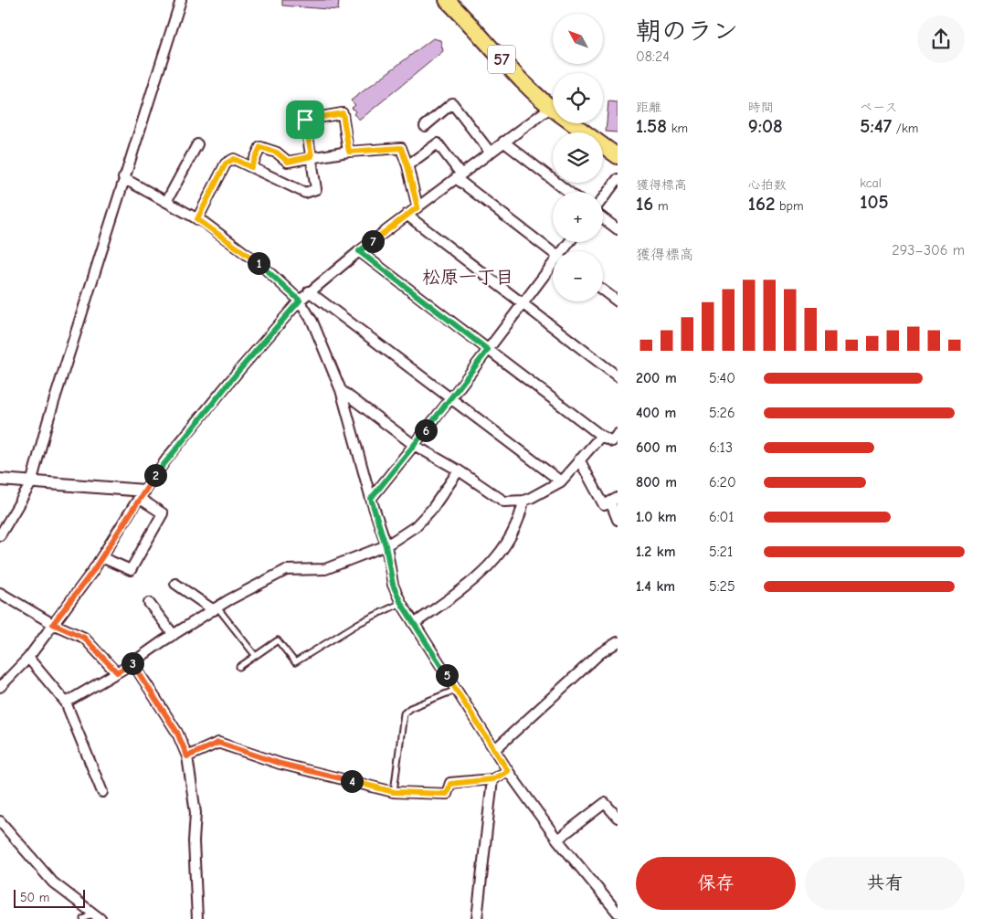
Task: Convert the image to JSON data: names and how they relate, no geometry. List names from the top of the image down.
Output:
{
  "streets": {
    "main road": ["57"]
  },
  "districts": ["松原一丁目"],
  "scale_bar": "50 m",
  "north": "top left",
  "page": {
    "heading": ["朝のラン", "08:24"],
    "map_buttons": ["+", "−"],
    "stats": [
      ["距離", "1.58 km"],
      ["時間", "9:08"],
      ["ペース", "5:47 /km"],
      ["獲得標高", "16 m"],
      ["心拍数", "162 bpm"],
      ["kcal", "105"]
    ],
    "pins": [
      "7",
      "1",
      "6",
      "2",
      "3",
      "5",
      "4"
    ],
    "chart": ["獲得標高", "293–306 m"],
    "list": [
      {
        "name": "200 m",
        "note": "5:40"
      },
      {
        "name": "400 m",
        "note": "5:26"
      },
      {
        "name": "600 m",
        "note": "6:13"
      },
      {
        "name": "800 m",
        "note": "6:20"
      },
      {
        "name": "1.0 km",
        "note": "6:01"
      },
      {
        "name": "1.2 km",
        "note": "5:21"
      },
      {
        "name": "1.4 km",
        "note": "5:25"
      }
    ],
    "buttons": ["保存", "共有"],
    "scale": "50 m"
  }
}
